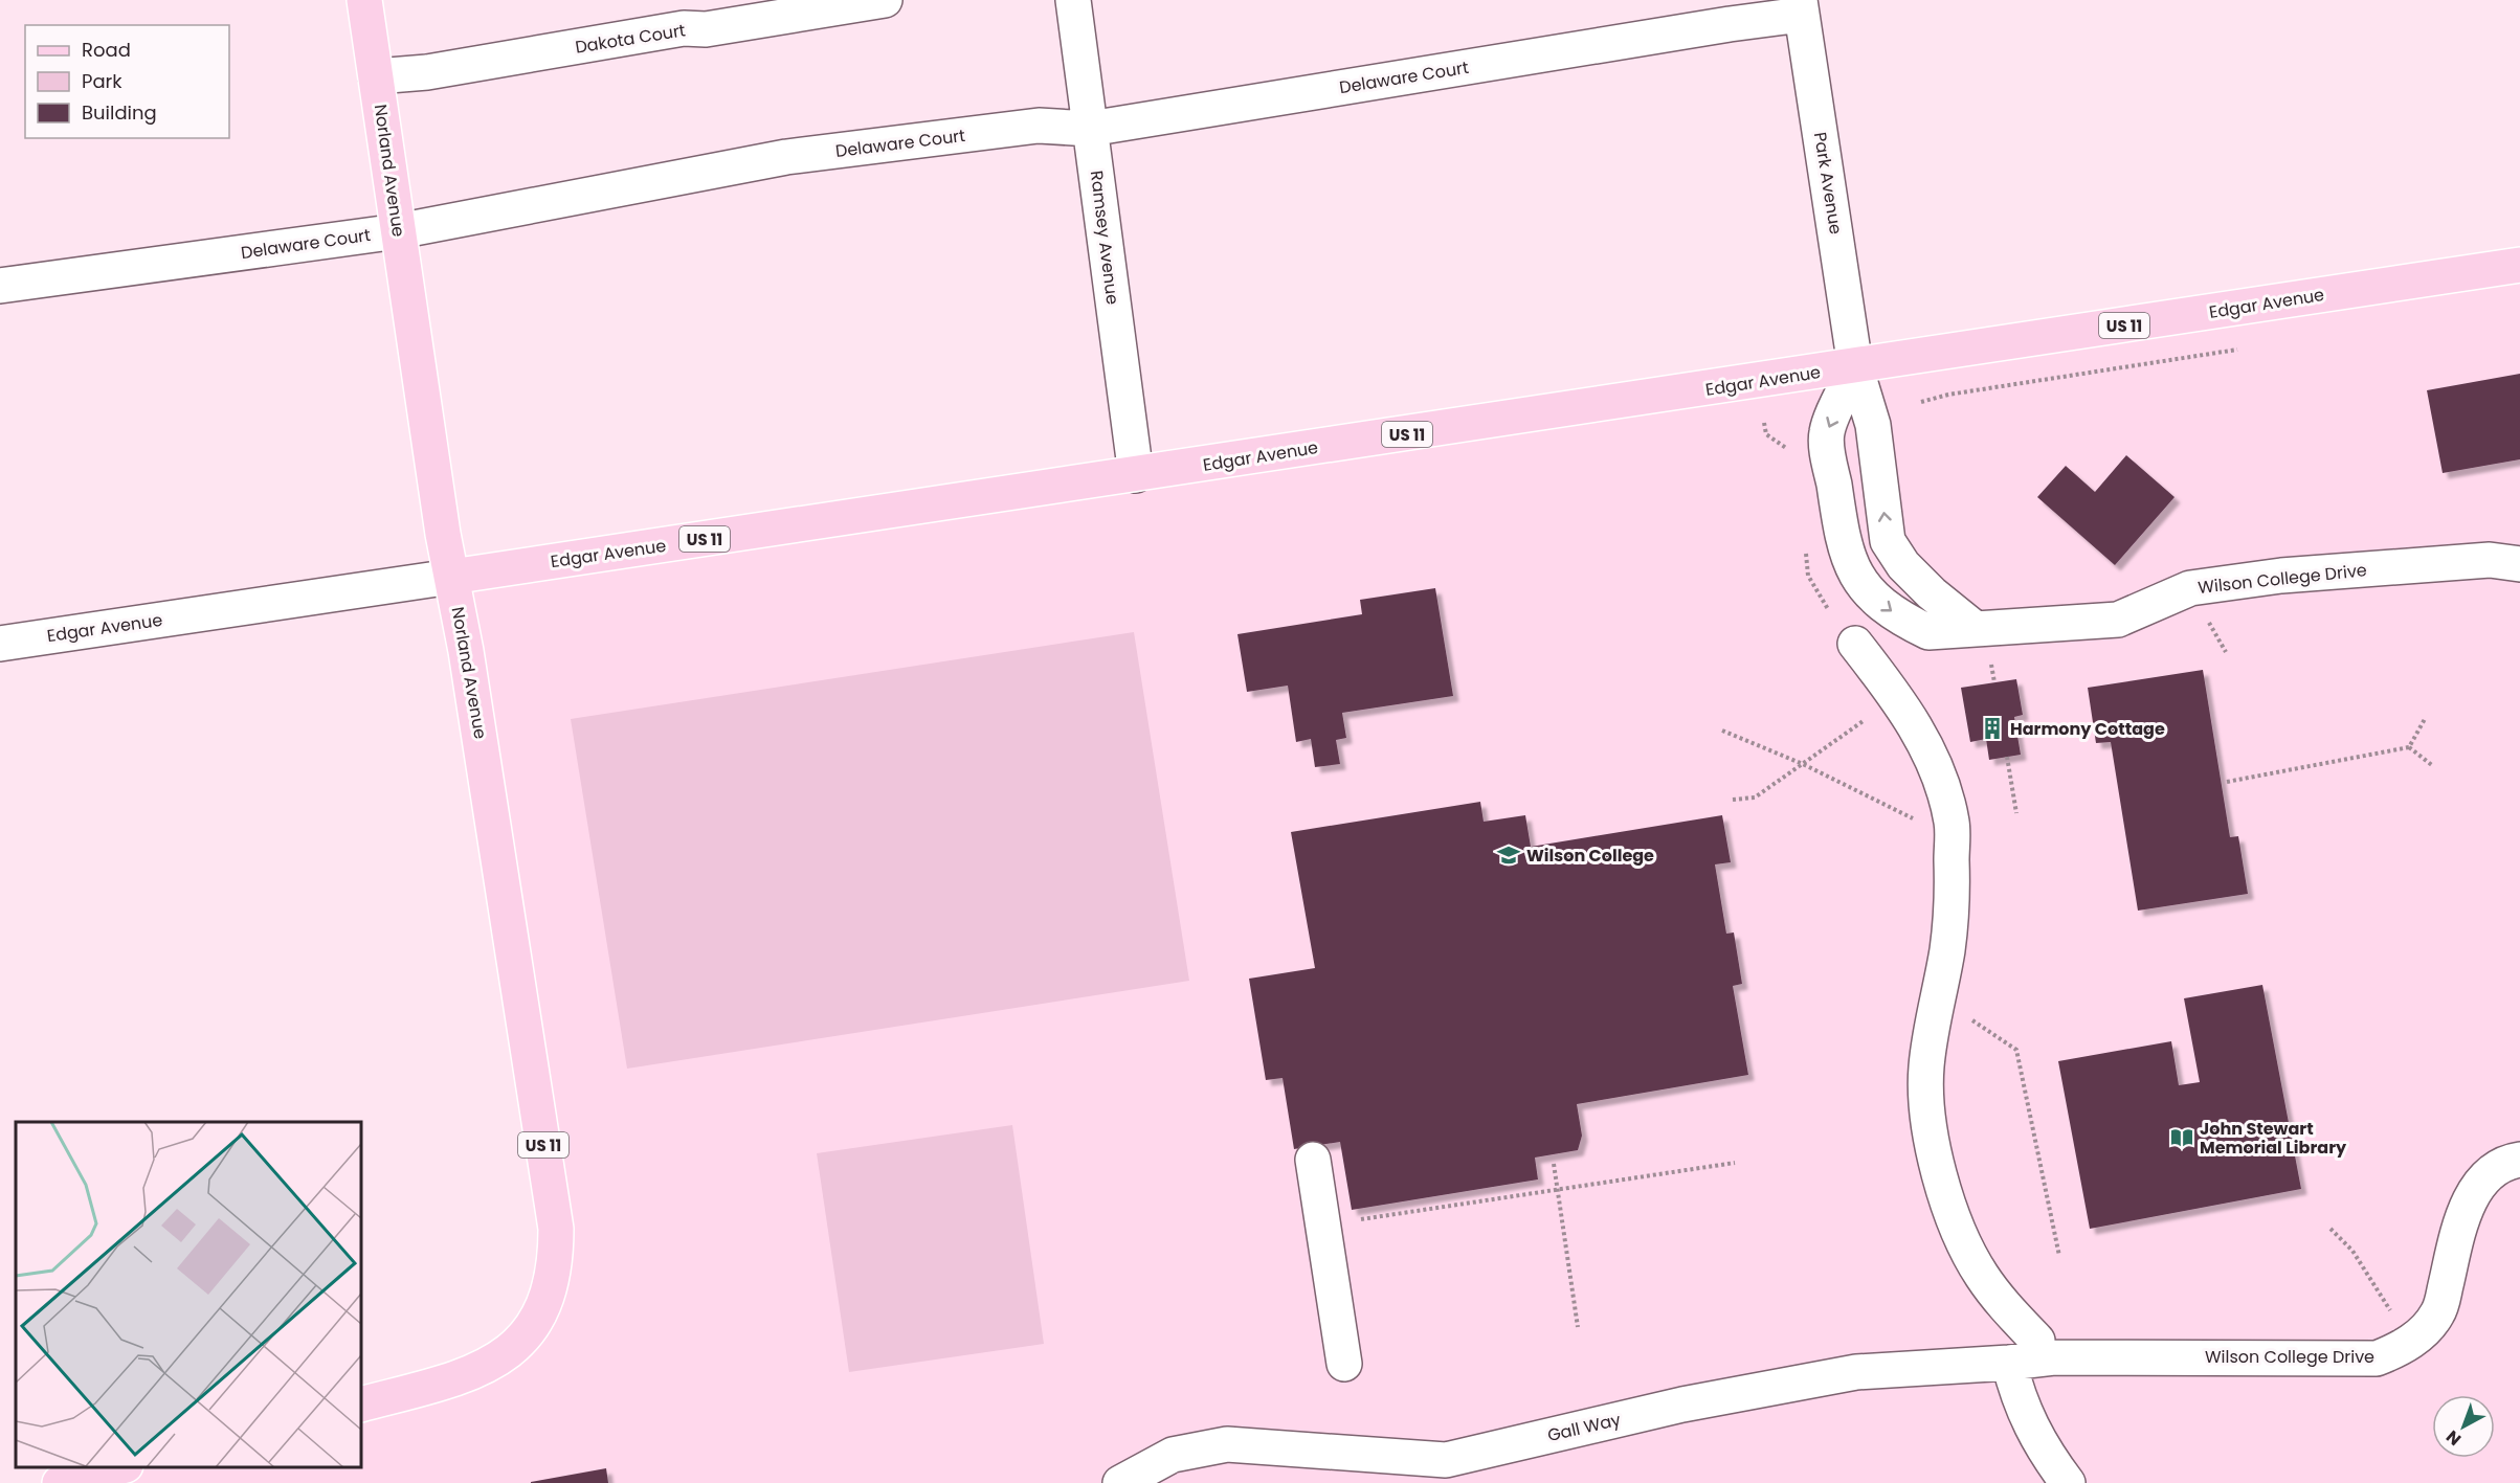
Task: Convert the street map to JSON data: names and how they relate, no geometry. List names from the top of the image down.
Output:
{
  "streets": {
    "main road": ["Norland Avenue", "Edgar Avenue", "US 11"],
    "street": [
      "Dakota Court",
      "Delaware Court",
      "Park Avenue",
      "Ramsey Avenue",
      "Wilson College Drive",
      "Gall Way"
    ]
  },
  "crossings": [
    ["Dakota Court", "Norland Avenue"],
    ["Delaware Court", "Norland Avenue"],
    ["Delaware Court", "Park Avenue"],
    ["Delaware Court", "Ramsey Avenue"],
    ["Norland Avenue", "Edgar Avenue"],
    ["Park Avenue", "Edgar Avenue"],
    ["Park Avenue", "Wilson College Drive"],
    ["Ramsey Avenue", "Edgar Avenue"],
    ["Edgar Avenue", "Wilson College Drive"],
    ["Wilson College Drive", "Gall Way"]
  ],
  "one_way": ["Park Avenue"],
  "places": {
    "building": ["Harmony Cottage"],
    "school or university": ["Wilson College"],
    "library": ["John Stewart Memorial Library"]
  },
  "legend": ["Road", "Park", "Building"],
  "north": "bottom left"
}
